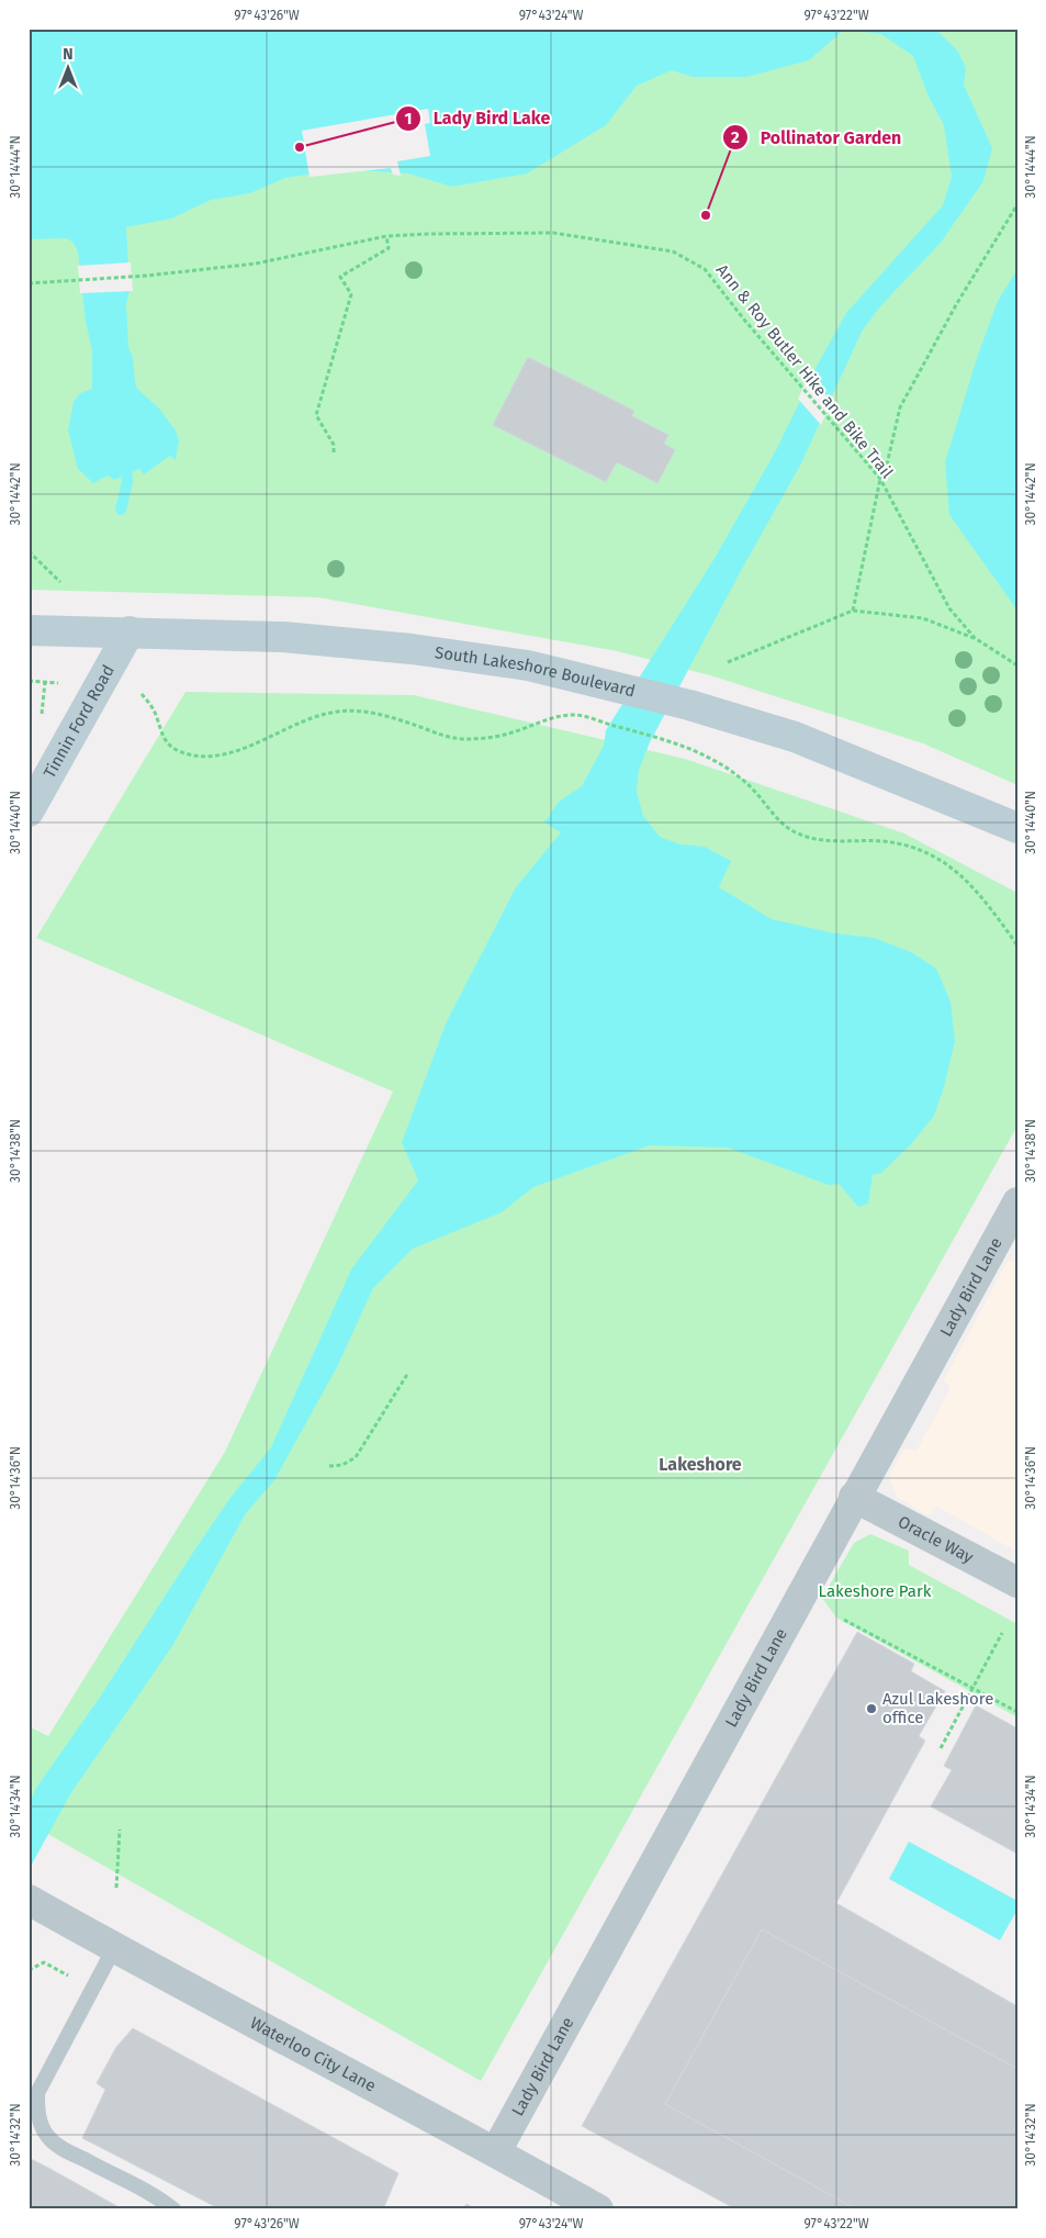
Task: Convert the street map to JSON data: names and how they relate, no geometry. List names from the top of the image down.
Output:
{
  "streets": {
    "main road": ["South Lakeshore Boulevard", "Tinnin Ford Road"],
    "street": ["Lady Bird Lane", "Oracle Way", "Waterloo City Lane"],
    "path": ["Ann & Roy Butler Hike and Bike Trail"]
  },
  "crossings": [
    ["South Lakeshore Boulevard", "Tinnin Ford Road"],
    ["Lady Bird Lane", "Oracle Way"],
    ["Lady Bird Lane", "Waterloo City Lane"]
  ],
  "districts": ["Lakeshore"],
  "parks": ["Lakeshore Park"],
  "places": ["Lady Bird Lake", "Pollinator Garden", "Azul Lakeshore office"],
  "north": "top",
  "coordinates": [
    "97°43'26\"W",
    "97°43'24\"W",
    "97°43'22\"W",
    "30°14'44\"N",
    "30°14'42\"N",
    "30°14'40\"N",
    "30°14'38\"N",
    "30°14'36\"N",
    "30°14'34\"N",
    "30°14'32\"N"
  ]
}
